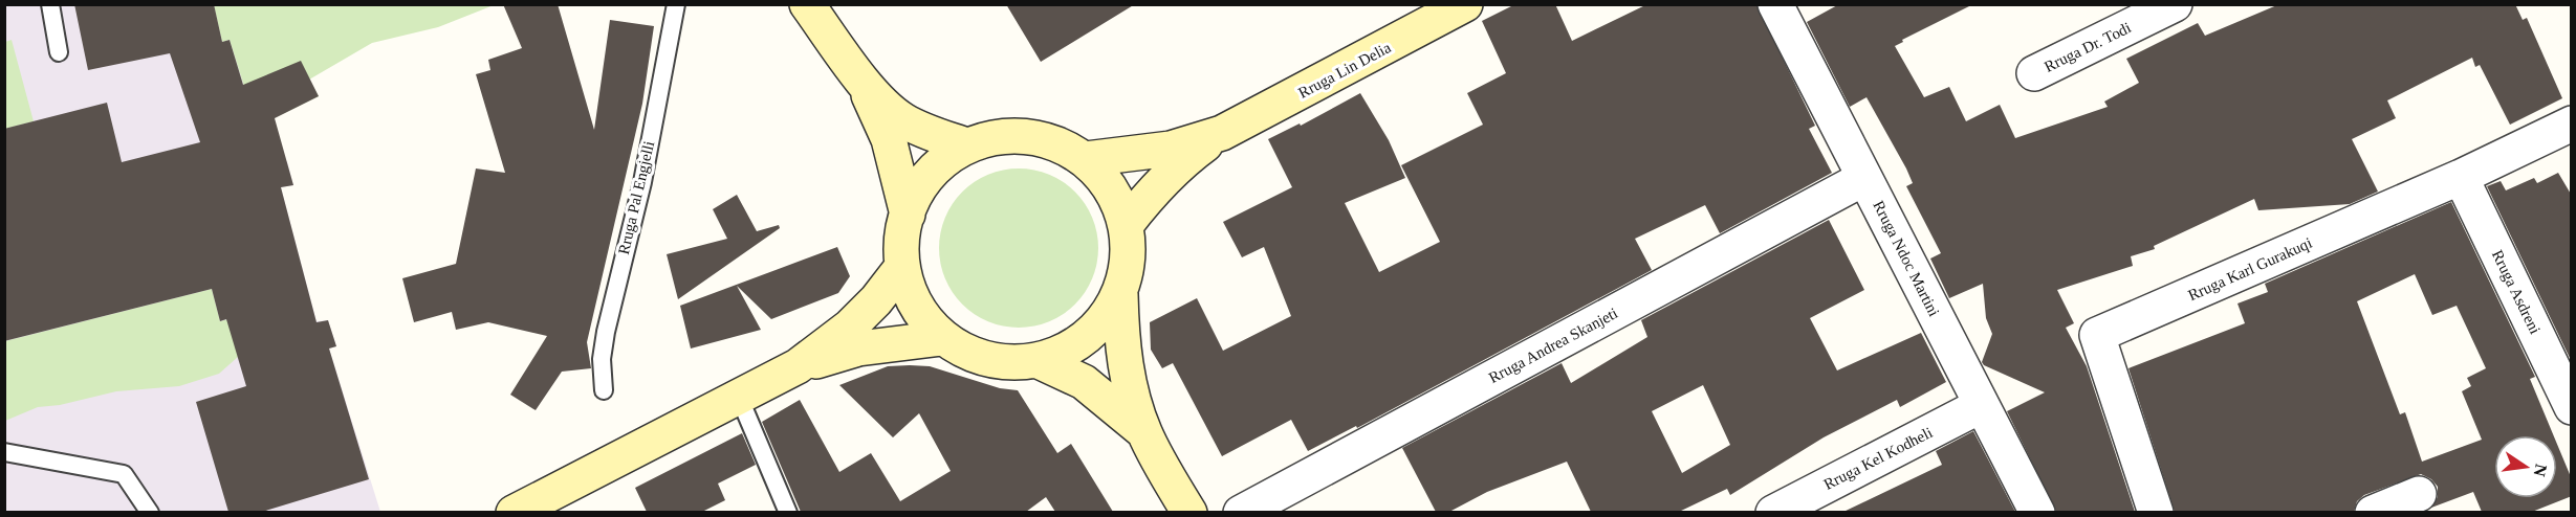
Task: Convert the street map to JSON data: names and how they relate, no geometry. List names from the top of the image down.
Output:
{
  "streets": {
    "main road": ["Rruga Lin Delia"],
    "street": [
      "Rruga Dr. Todi",
      "Rruga Ndoc Martini",
      "Rruga Karl Gurakuqi",
      "Rruga Asdreni",
      "Rruga Andrea Skanjeti",
      "Rruga Kel Kodheli"
    ],
    "lane": ["Rruga Pal Engjelli"]
  },
  "crossings": [
    ["Rruga Ndoc Martini", "Rruga Andrea Skanjeti"],
    ["Rruga Ndoc Martini", "Rruga Kel Kodheli"],
    ["Rruga Karl Gurakuqi", "Rruga Asdreni"]
  ],
  "north": "right"
}
